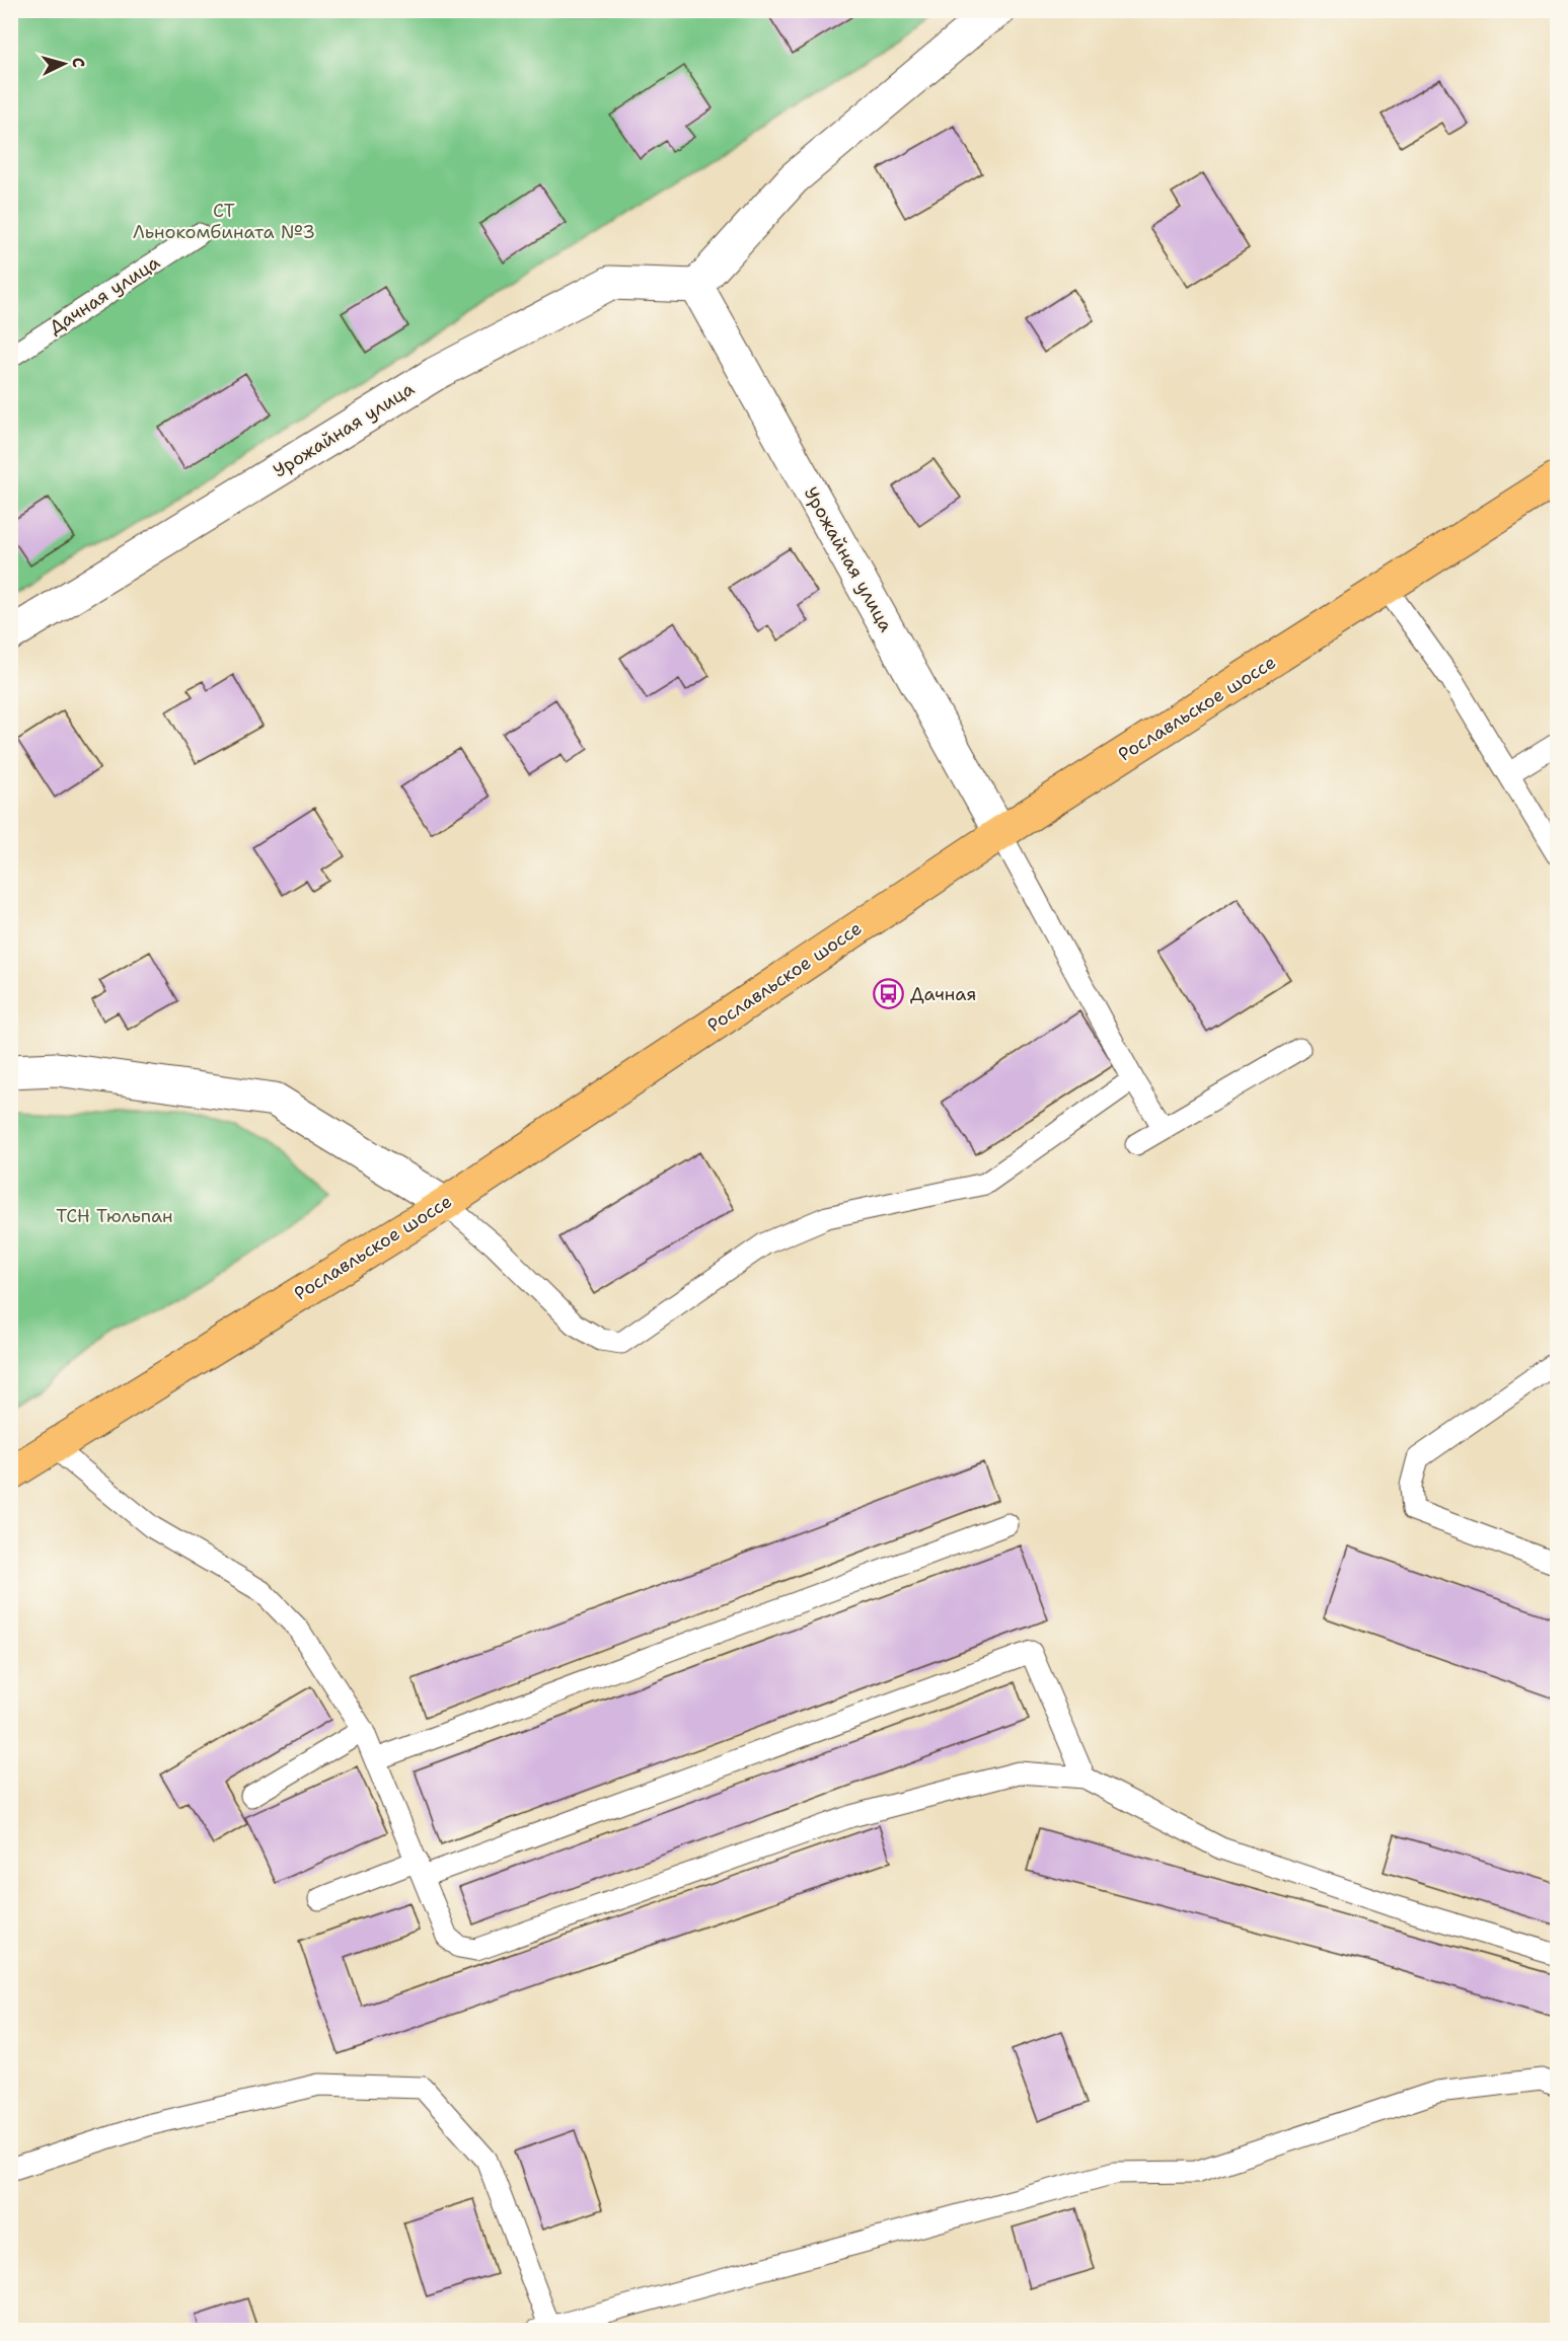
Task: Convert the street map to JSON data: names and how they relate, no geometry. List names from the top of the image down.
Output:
{
  "streets": {
    "main road": ["Рославльское шоссе"],
    "street": ["Урожайная улица"],
    "lane": ["Дачная улица"]
  },
  "crossings": [
    ["Урожайная улица", "Рославльское шоссе"]
  ],
  "parks": ["СТ Льнокомбината №3", "ТСН Тюльпан"],
  "places": {
    "bus stop": ["Дачная"]
  },
  "north": "right"
}
